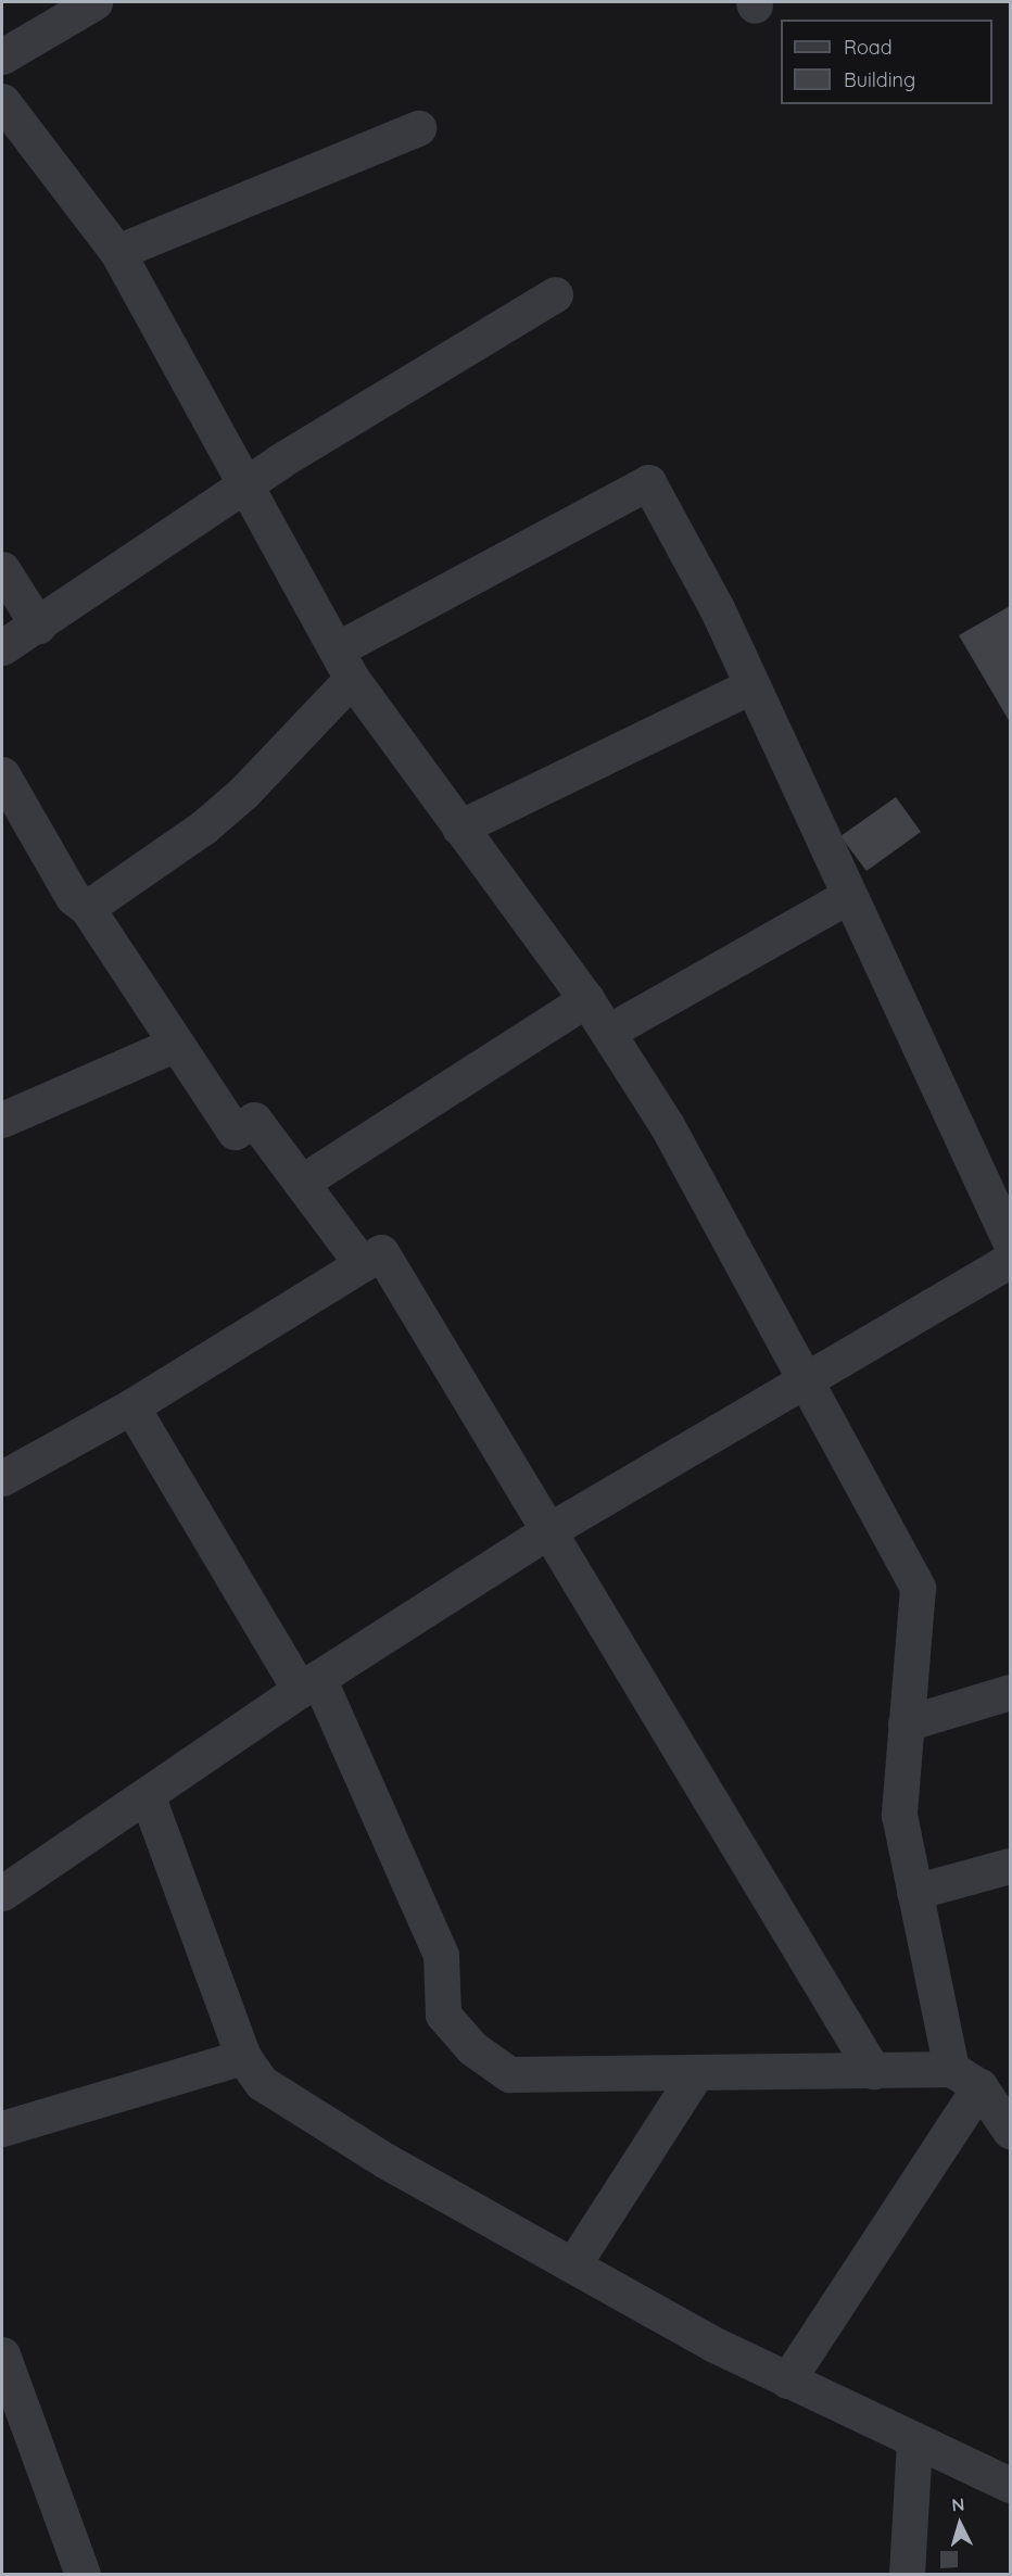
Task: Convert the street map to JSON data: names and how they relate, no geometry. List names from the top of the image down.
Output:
{
  "legend": ["Road", "Building"],
  "north": "top"
}
